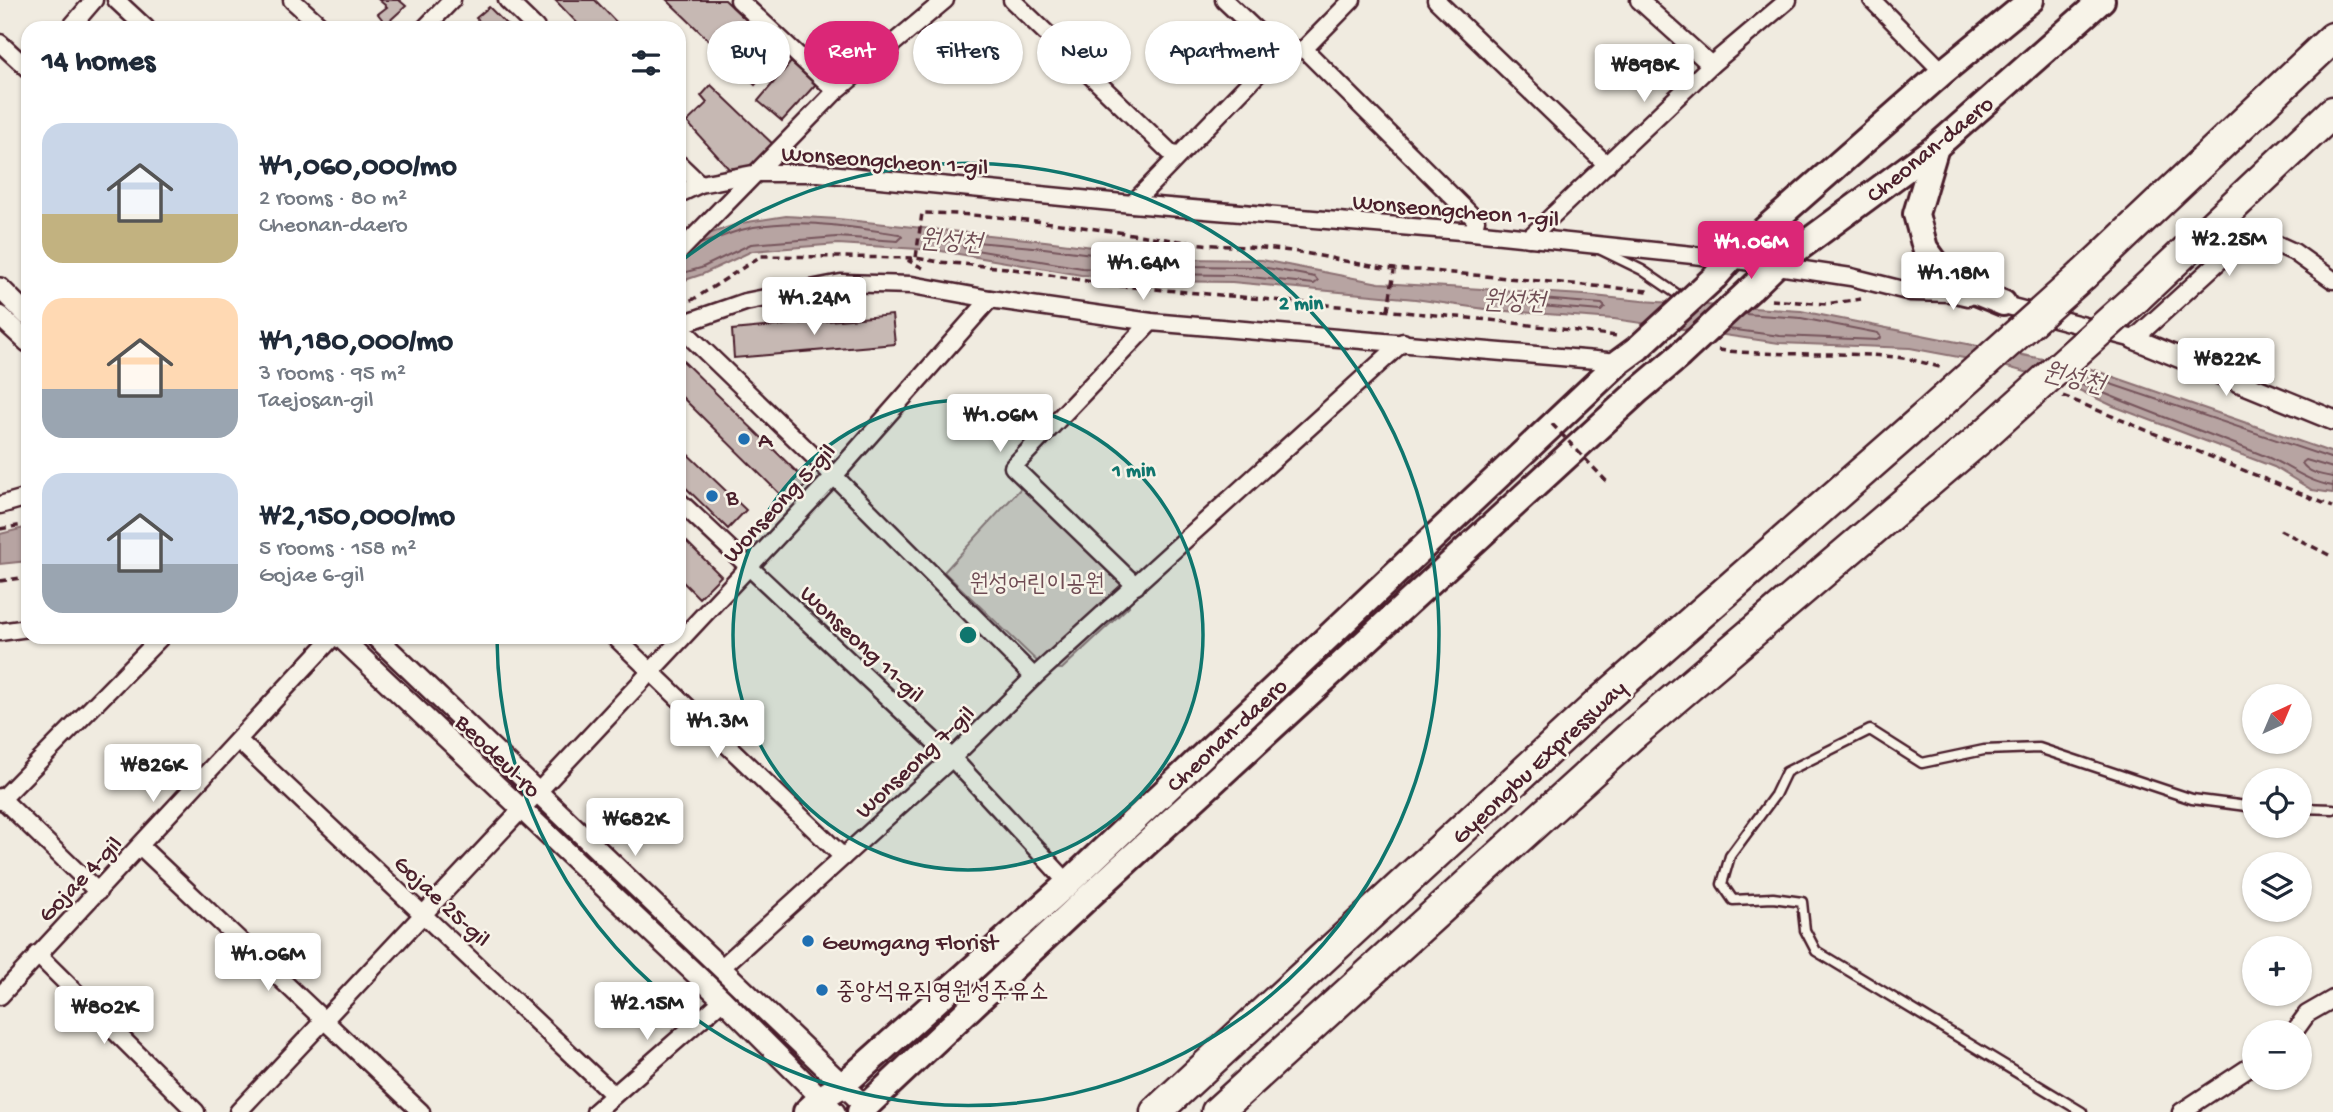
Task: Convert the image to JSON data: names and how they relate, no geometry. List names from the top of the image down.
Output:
{
  "streets": {
    "highway": ["Gyeongbu Expressway"],
    "main road": ["Cheonan-daero"],
    "street": [
      "Wonseongcheon 1-gil",
      "Wonseong 5-gil",
      "Wonseong 11-gil",
      "Beodeul-ro",
      "Wonseong 7-gil",
      "Gojae 4-gil",
      "Gojae 25-gil"
    ]
  },
  "crossings": [
    ["Cheonan-daero", "Wonseongcheon 1-gil"],
    ["Cheonan-daero", "Wonseong 11-gil"],
    ["Cheonan-daero", "Beodeul-ro"],
    ["Wonseong 5-gil", "Wonseong 11-gil"],
    ["Wonseong 5-gil", "Beodeul-ro"],
    ["Wonseong 5-gil", "Gojae 25-gil"],
    ["Wonseong 11-gil", "Wonseong 7-gil"],
    ["Beodeul-ro", "Wonseong 7-gil"],
    ["Gojae 4-gil", "Gojae 25-gil"]
  ],
  "water": ["원성천"],
  "parks": ["원성어린이공원"],
  "places": [
    "A",
    "B",
    "Geumgang Florist",
    "중앙석유직영원성주유소"
  ],
  "north": "top right",
  "page": {
    "chip": [
      "Buy",
      "Rent",
      "Filters",
      "New",
      "Apartment"
    ],
    "heading": "14 homes",
    "price": [
      "₩898K",
      "₩2.25M",
      "₩1.06M",
      "₩1.64M",
      "₩1.18M",
      "₩1.24M",
      "₩822K",
      "₩1.06M",
      "₩1.3M",
      "₩826K",
      "₩682K",
      "₩1.06M",
      "₩2.15M",
      "₩802K"
    ],
    "list": [
      {
        "name": "₩1,060,000/mo",
        "note": "2 rooms · 80 m² · Cheonan-daero"
      },
      {
        "name": "₩1,180,000/mo",
        "note": "3 rooms · 95 m² · Taejosan-gil"
      },
      {
        "name": "₩2,150,000/mo",
        "note": "5 rooms · 158 m² · Gojae 6-gil"
      }
    ],
    "map_buttons": ["+", "−"]
  },
  "rings": ["2 min", "1 min"]
}
